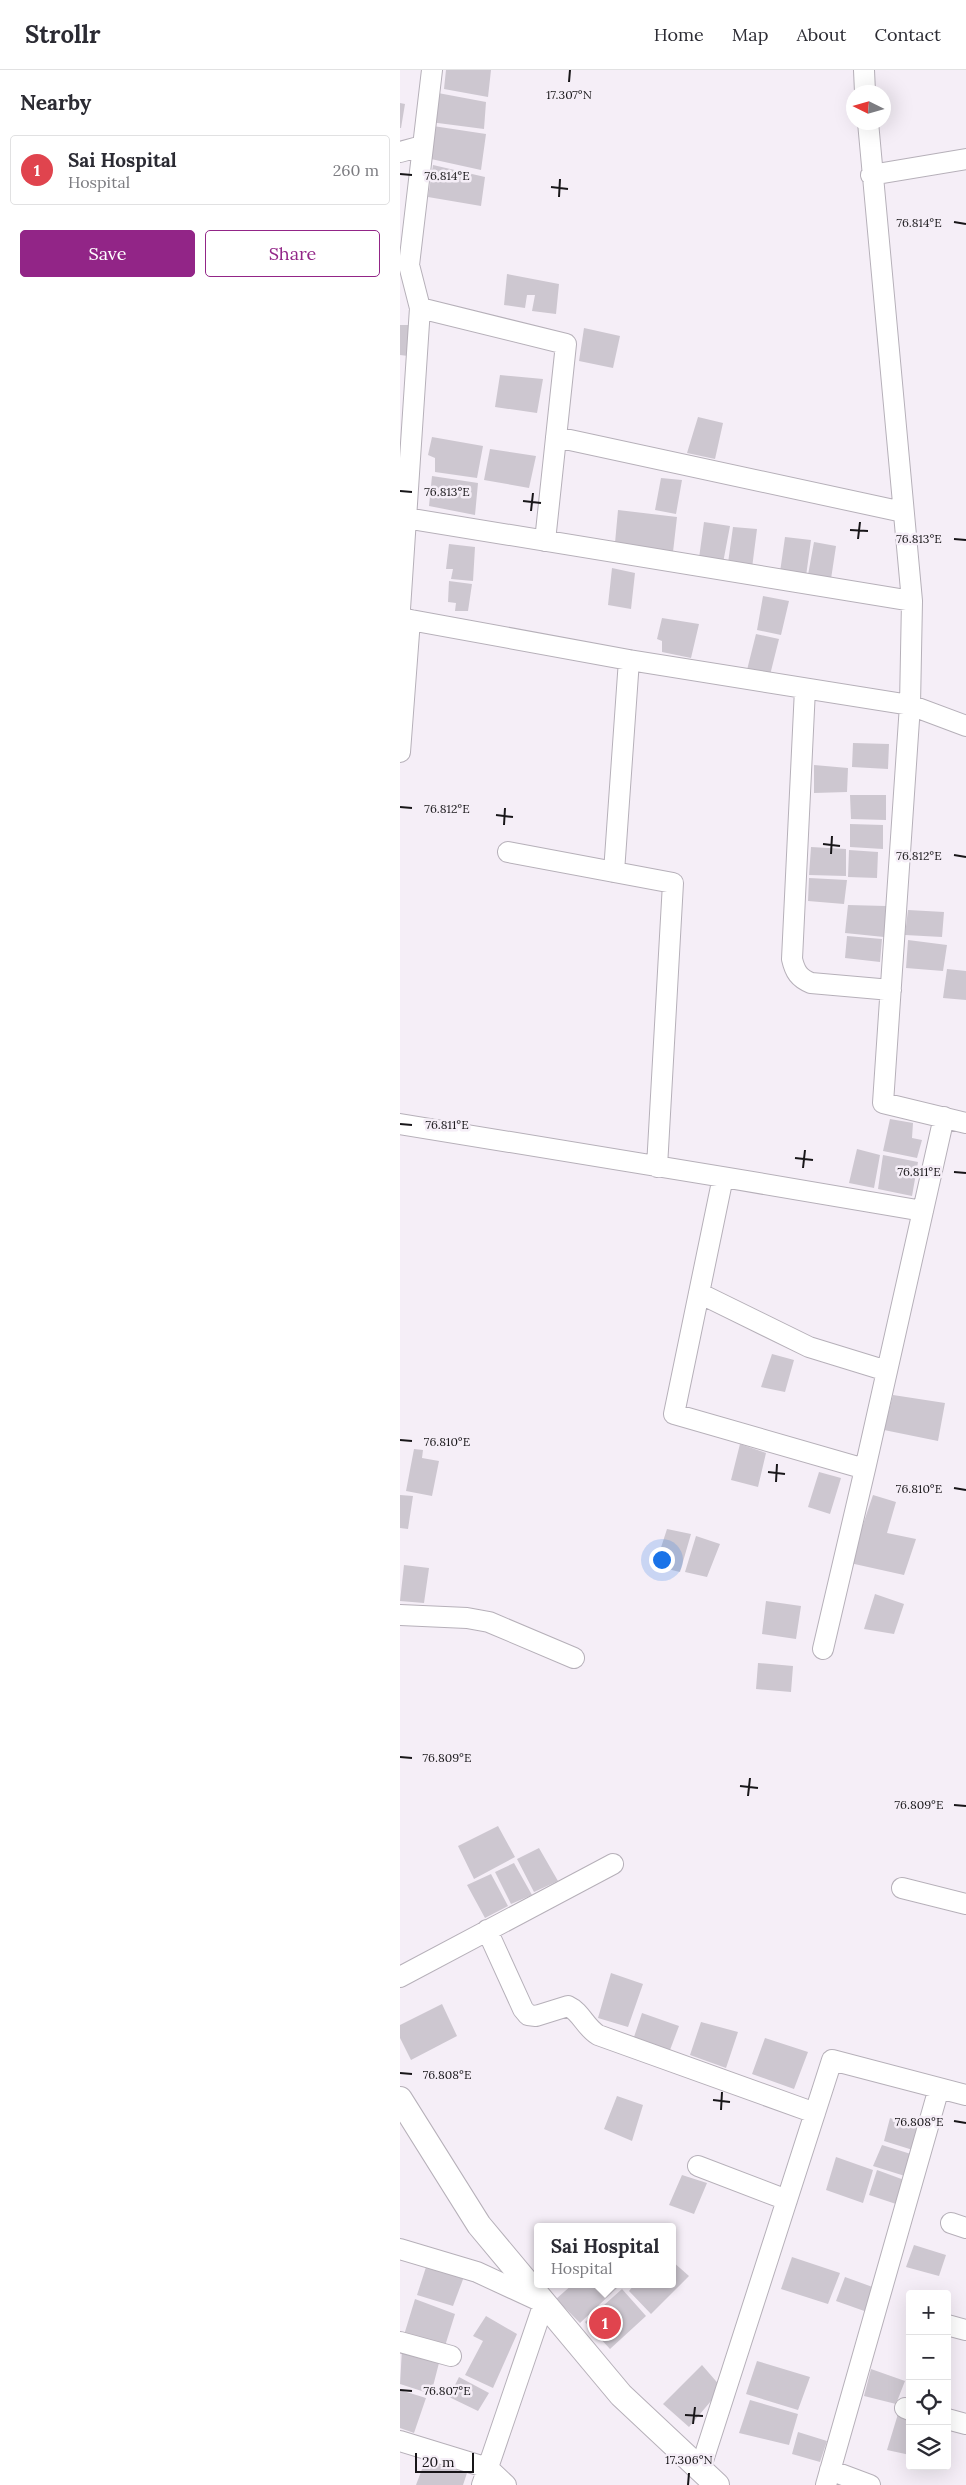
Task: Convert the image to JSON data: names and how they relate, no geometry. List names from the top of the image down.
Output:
{
  "scale_bar": "20 m",
  "north": "left",
  "page": {
    "header": "Strollr",
    "nav": [
      "Home",
      "Map",
      "About",
      "Contact"
    ],
    "heading": "Nearby",
    "list": [
      {
        "mark": "1",
        "name": "Sai Hospital",
        "note": "Hospital",
        "value": "260 m"
      }
    ],
    "buttons": ["Save", "Share"],
    "popup": ["Sai Hospital", "Hospital"],
    "map_buttons": ["+", "−"],
    "pins": "1",
    "scale": "20 m"
  },
  "coordinates": [
    "17.307°N",
    "76.814°E",
    "76.813°E",
    "76.812°E",
    "76.811°E",
    "76.810°E",
    "76.809°E",
    "76.808°E",
    "76.807°E",
    "17.306°N"
  ]
}
